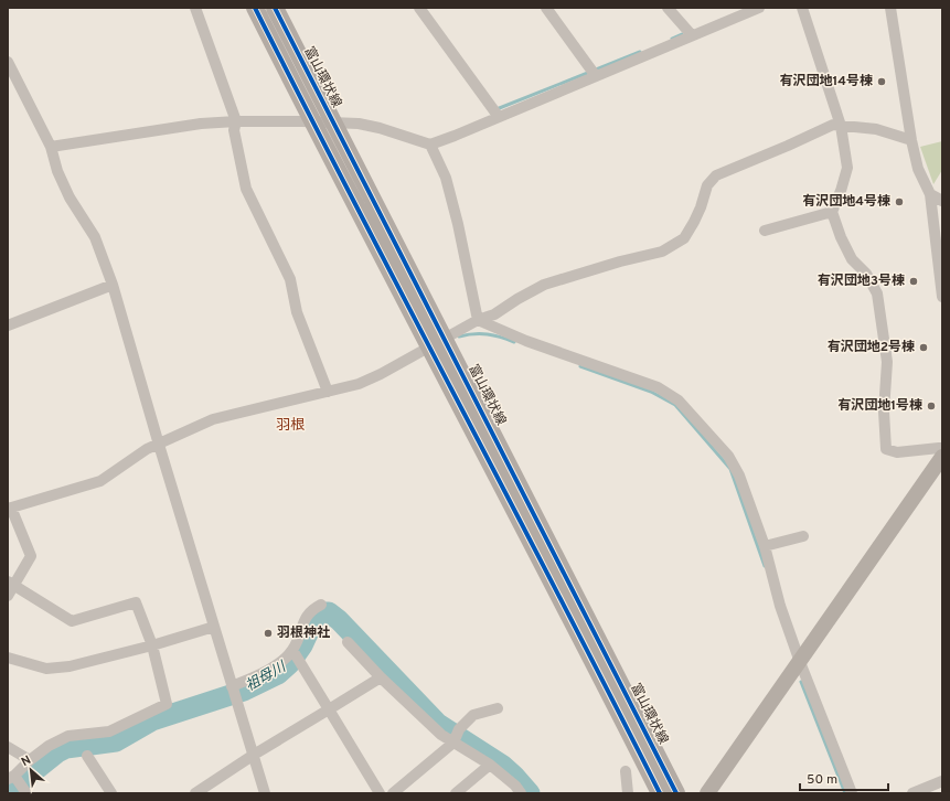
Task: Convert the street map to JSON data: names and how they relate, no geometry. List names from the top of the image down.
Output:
{
  "streets": {
    "main road": ["富山環状線"]
  },
  "districts": ["羽根"],
  "water": ["祖母川"],
  "places": [
    "有沢団地14号棟",
    "有沢団地4号棟",
    "有沢団地3号棟",
    "有沢団地2号棟",
    "有沢団地1号棟",
    "羽根神社"
  ],
  "scale_bar": "50 m",
  "north": "top left"
}
